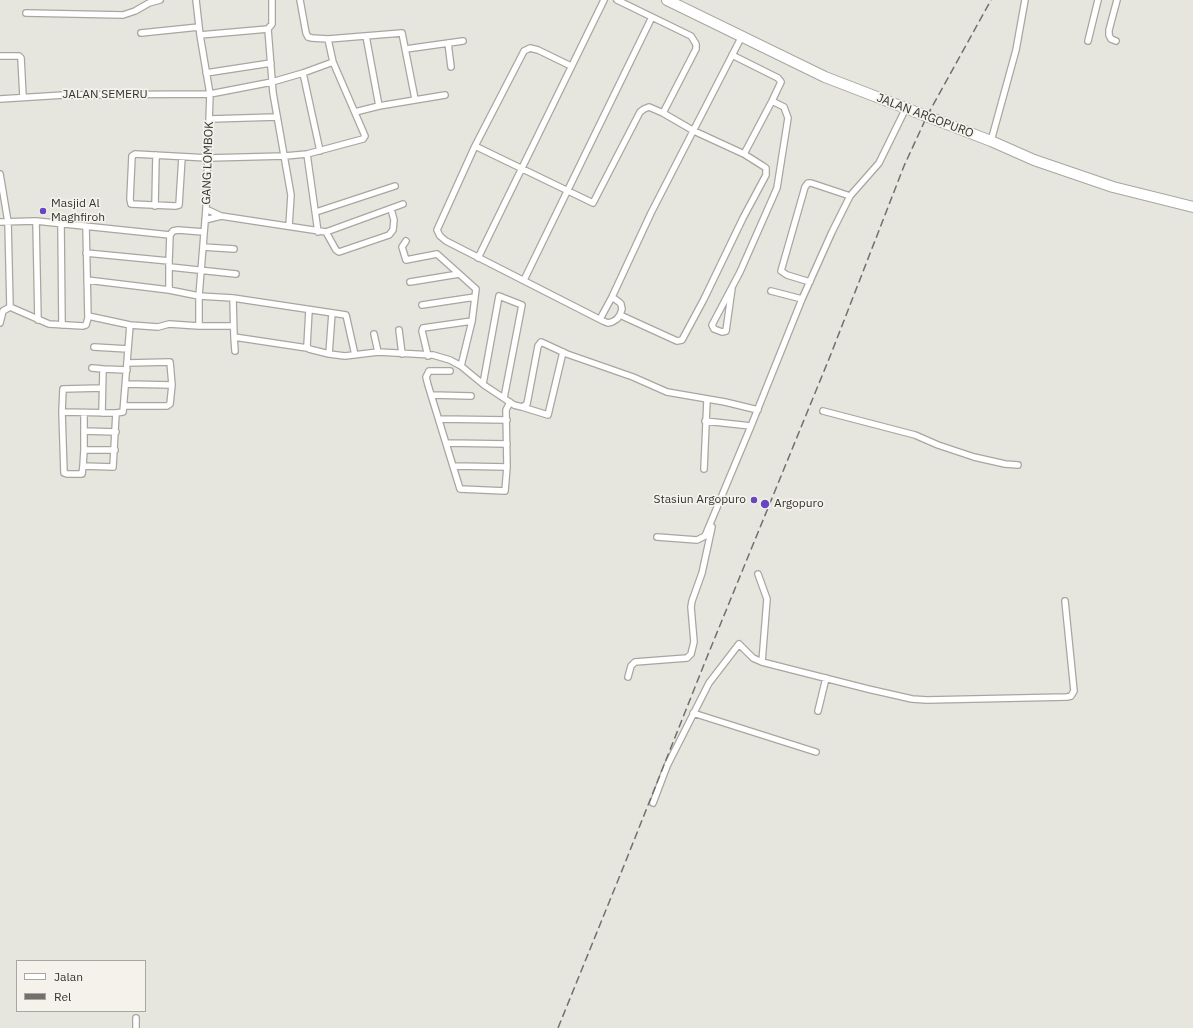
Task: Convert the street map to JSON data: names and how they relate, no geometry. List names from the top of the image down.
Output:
{
  "streets": {
    "highway": ["JALAN ARGOPURO"],
    "street": ["JALAN SEMERU", "GANG LOMBOK"]
  },
  "crossings": [
    ["JALAN SEMERU", "GANG LOMBOK"]
  ],
  "places": ["Masjid Al Maghfiroh", "Stasiun Argopuro", "Argopuro"],
  "legend": ["Jalan", "Rel"]
}
